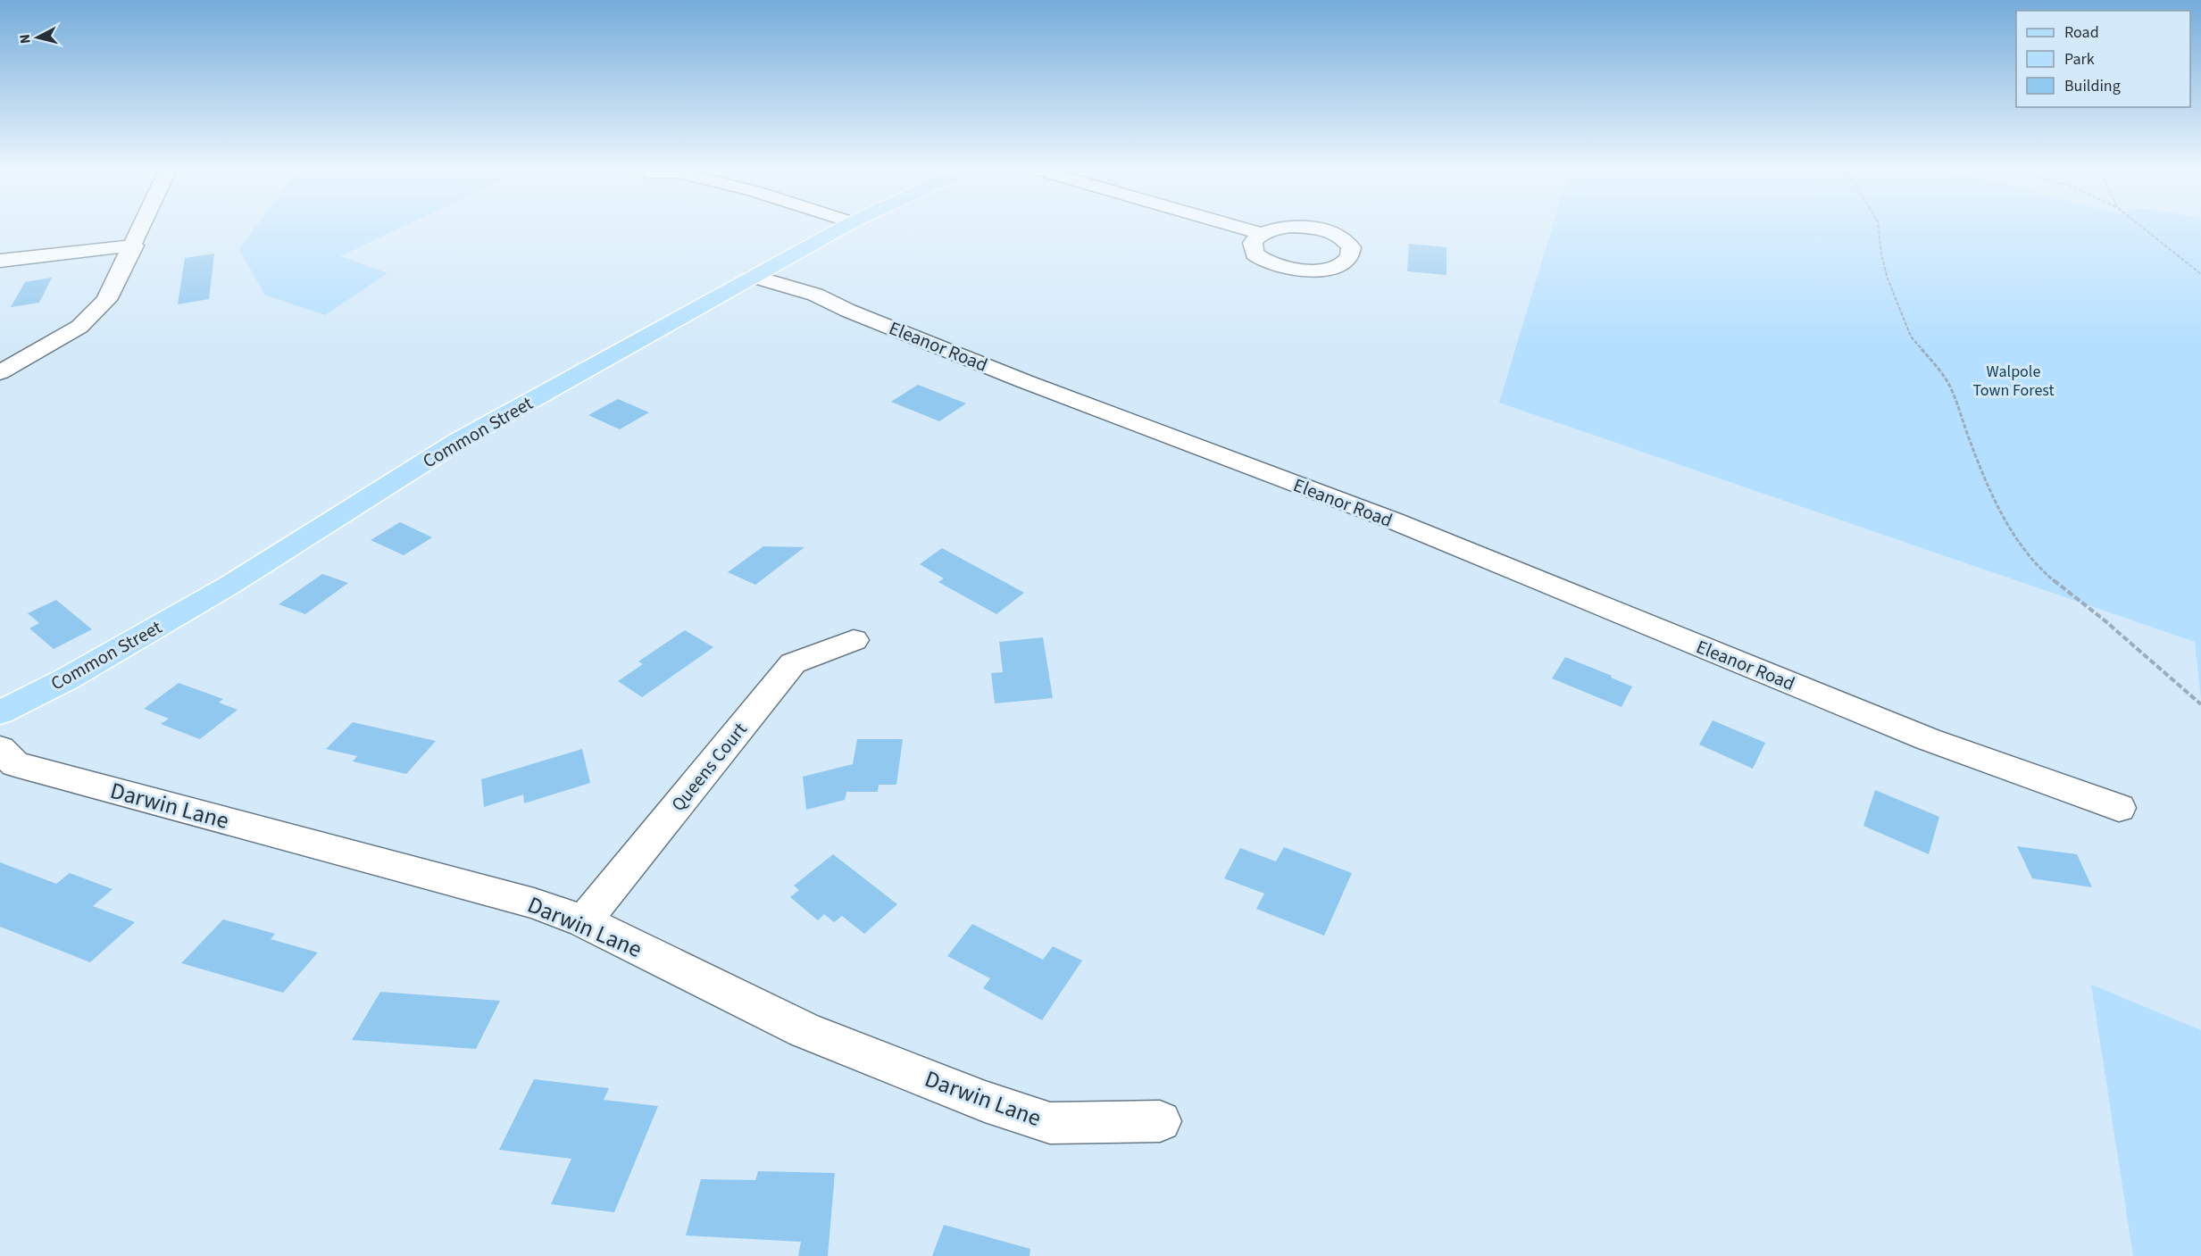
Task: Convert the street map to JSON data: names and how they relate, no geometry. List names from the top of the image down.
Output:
{
  "streets": {
    "main road": ["Common Street"],
    "street": ["Eleanor Road", "Queens Court", "Darwin Lane"]
  },
  "crossings": [
    ["Eleanor Road", "Common Street"],
    ["Queens Court", "Darwin Lane"]
  ],
  "parks": ["Walpole Town Forest"],
  "legend": ["Road", "Park", "Building"],
  "north": "left"
}
